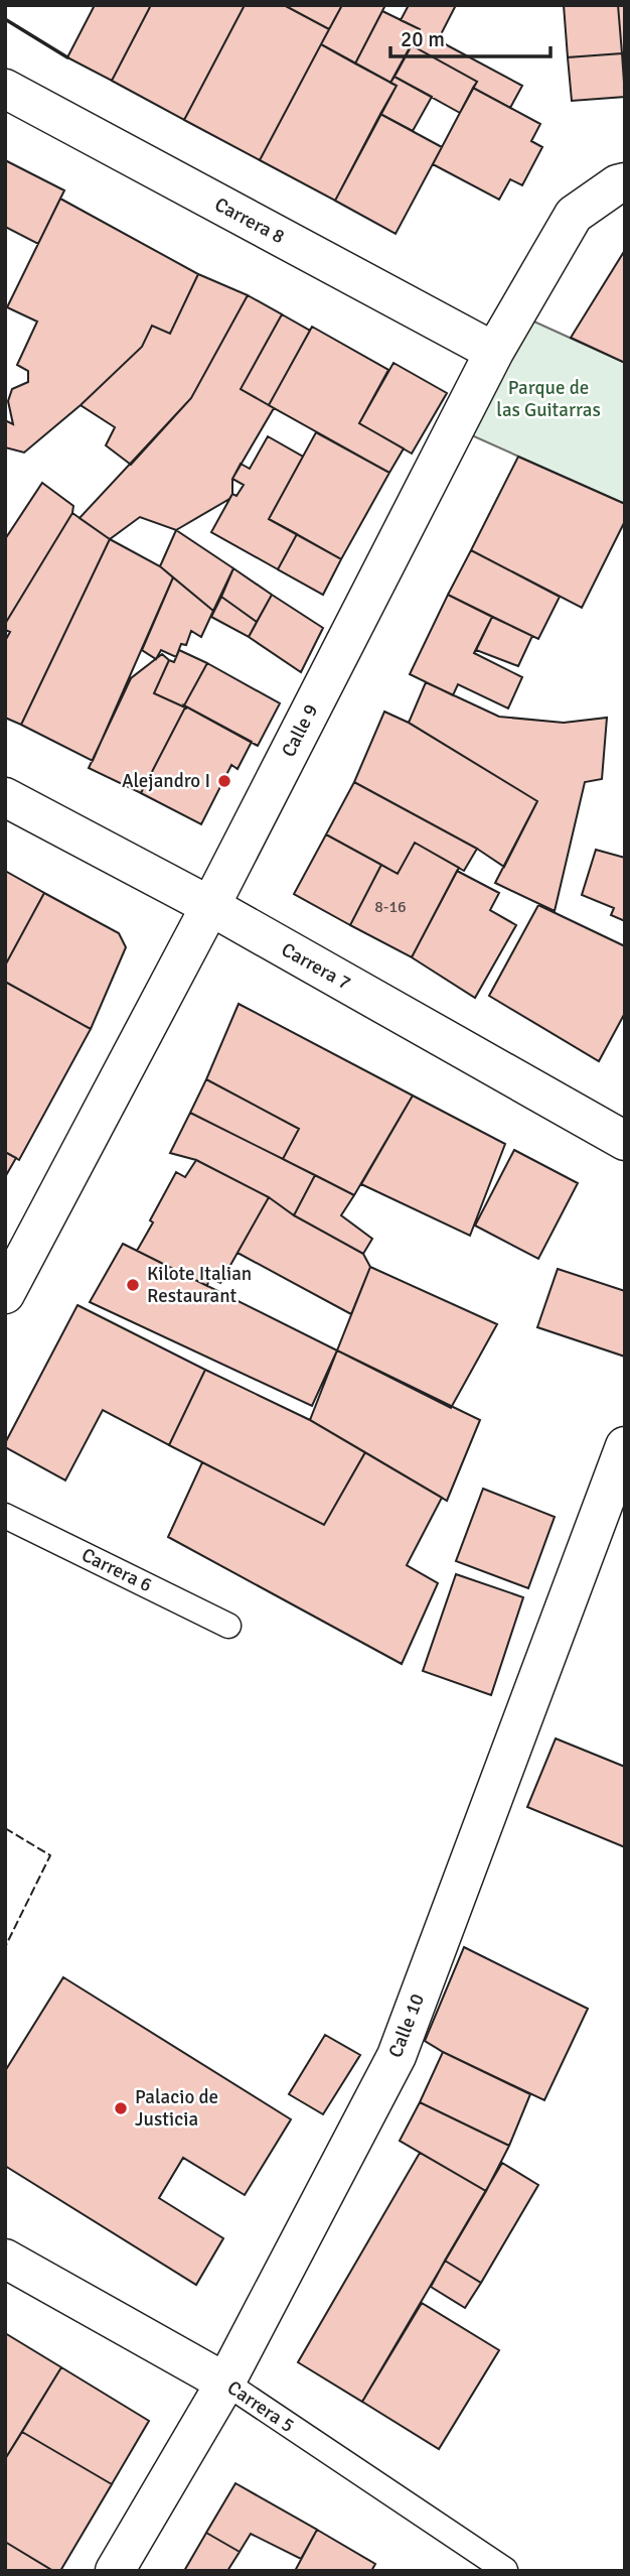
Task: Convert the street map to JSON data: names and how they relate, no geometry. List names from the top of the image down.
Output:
{
  "streets": {
    "main road": [
      "Carrera 8",
      "Calle 9",
      "Carrera 7",
      "Calle 10",
      "Carrera 5"
    ],
    "lane": ["Carrera 6"]
  },
  "crossings": [
    ["Carrera 8", "Calle 9"],
    ["Calle 9", "Carrera 7"],
    ["Calle 10", "Carrera 5"]
  ],
  "parks": ["Parque de las Guitarras"],
  "places": ["Alejandro I", "Kilote Italian Restaurant", "Palacio de Justicia"],
  "house_numbers": ["8-16"],
  "scale_bar": "20 m"
}
